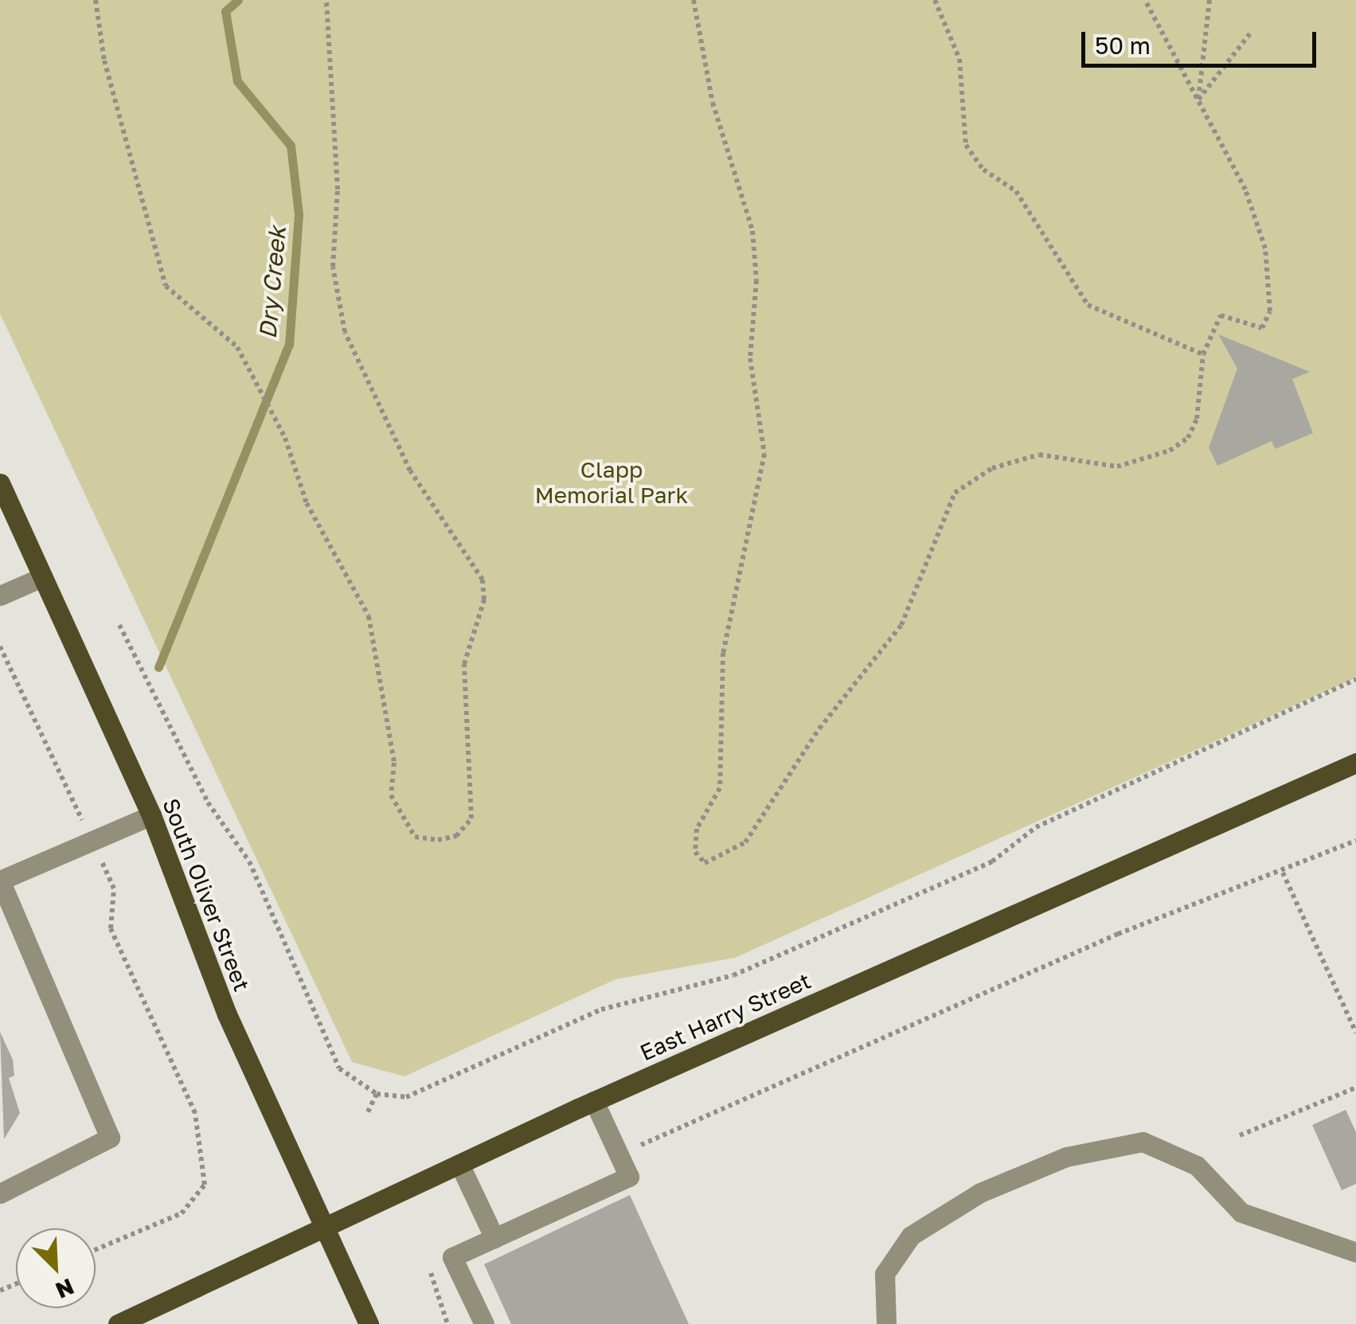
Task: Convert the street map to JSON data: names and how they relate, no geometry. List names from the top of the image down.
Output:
{
  "streets": {
    "main road": ["South Oliver Street", "East Harry Street"]
  },
  "crossings": [
    ["South Oliver Street", "East Harry Street"]
  ],
  "water": ["Dry Creek"],
  "parks": ["Clapp Memorial Park"],
  "scale_bar": "50 m",
  "north": "bottom right"
}
